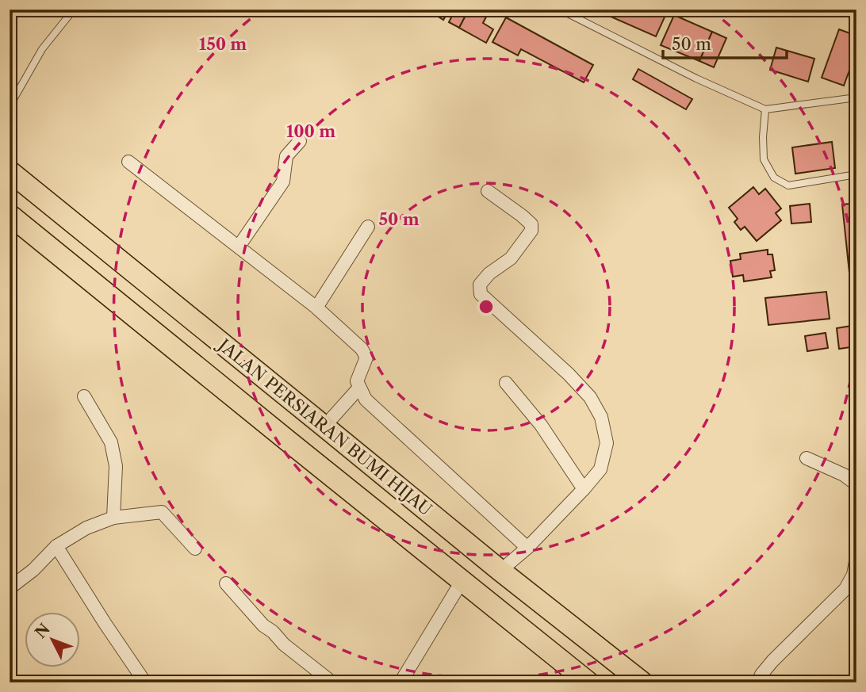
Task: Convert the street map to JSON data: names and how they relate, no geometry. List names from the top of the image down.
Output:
{
  "streets": {
    "main road": ["JALAN PERSIARAN BUMI HIJAU"]
  },
  "scale_bar": "50 m",
  "north": "top left",
  "rings": ["150 m", "100 m", "50 m"]
}
